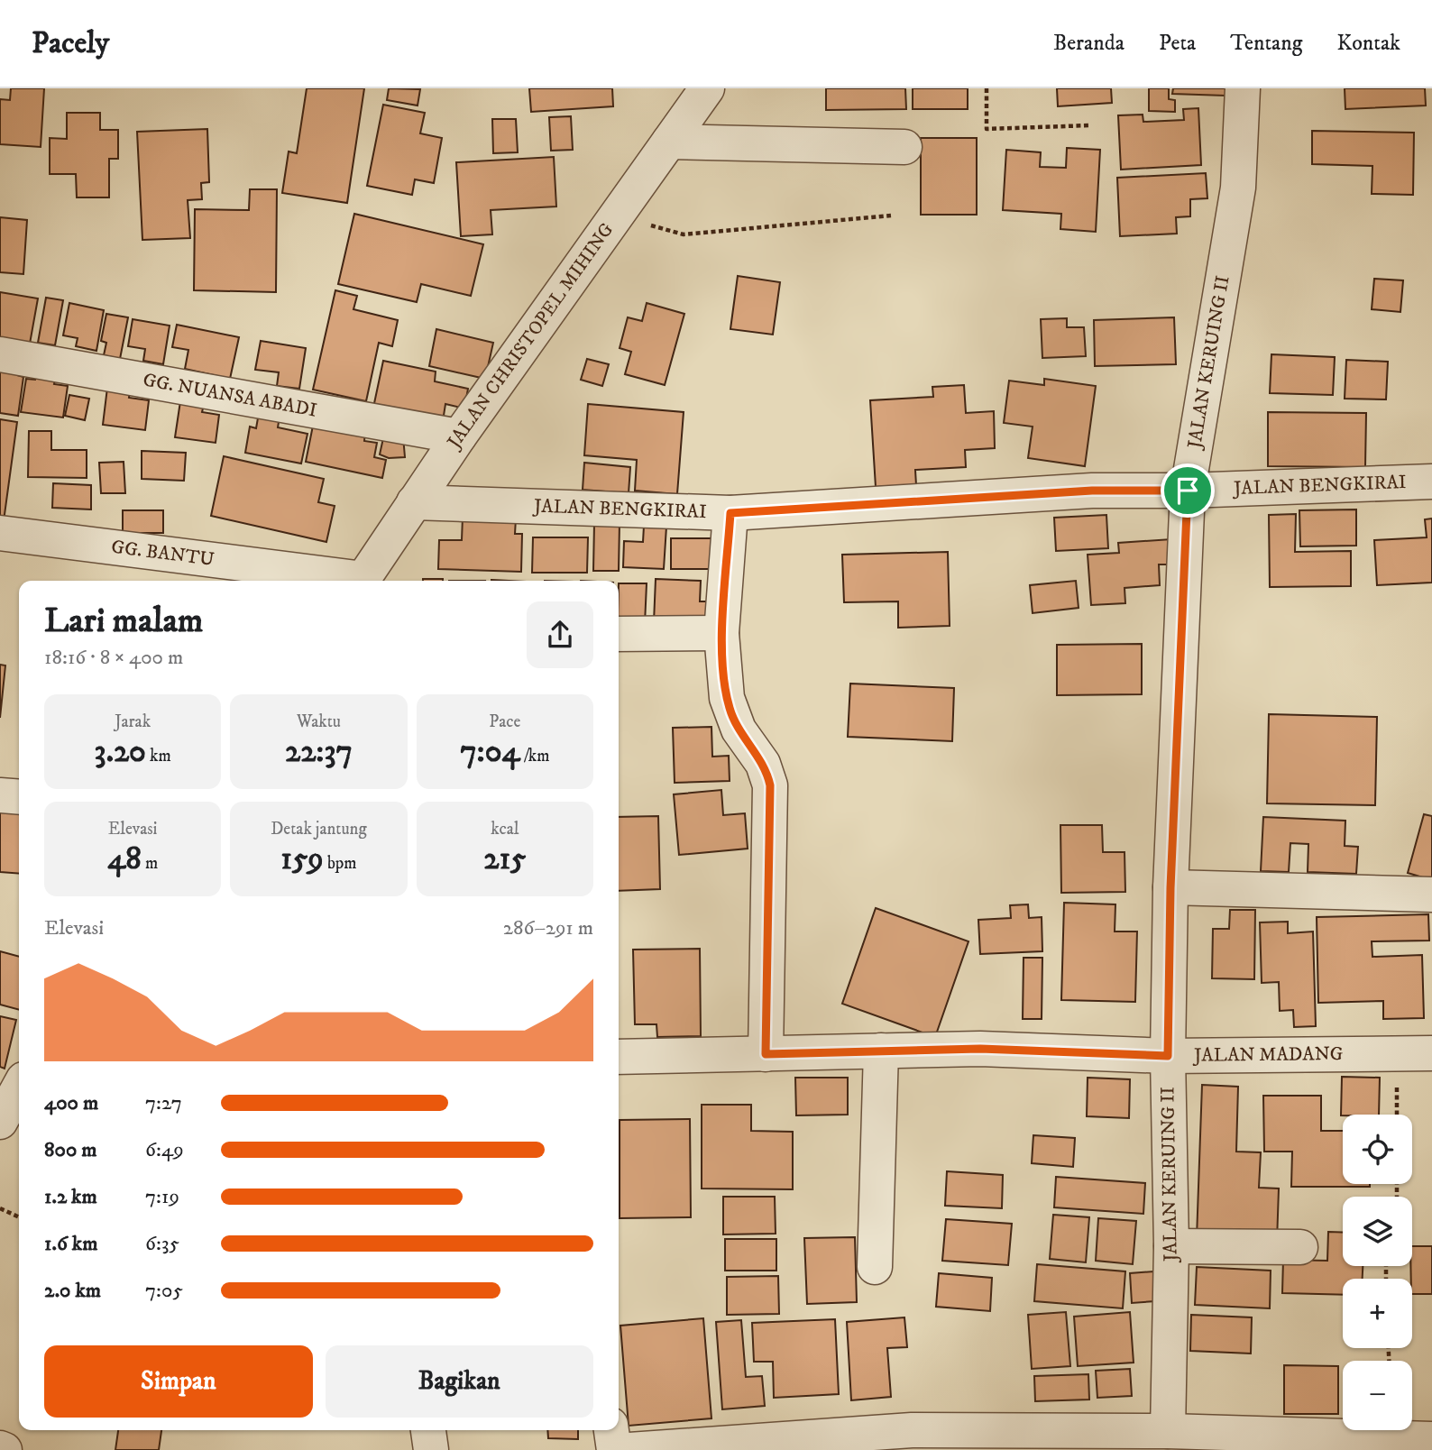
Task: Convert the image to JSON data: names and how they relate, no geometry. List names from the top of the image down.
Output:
{
  "streets": {
    "street": [
      "JALAN CHRISTOPEL MIHING",
      "JALAN KERUING II",
      "GG. NUANSA ABADI",
      "JALAN BENGKIRAI",
      "GG. BANTU",
      "JALAN MADANG"
    ]
  },
  "crossings": [
    ["JALAN CHRISTOPEL MIHING", "GG. NUANSA ABADI"],
    ["JALAN CHRISTOPEL MIHING", "JALAN BENGKIRAI"],
    ["JALAN KERUING II", "JALAN BENGKIRAI"],
    ["JALAN KERUING II", "JALAN MADANG"]
  ],
  "page": {
    "header": "Pacely",
    "nav": [
      "Beranda",
      "Peta",
      "Tentang",
      "Kontak"
    ],
    "heading": ["Lari malam", "18:16 · 8 × 400 m"],
    "stats": [
      ["Jarak", "3.20 km"],
      ["Waktu", "22:37"],
      ["Pace", "7:04 /km"],
      ["Elevasi", "48 m"],
      ["Detak jantung", "159 bpm"],
      ["kcal", "215"]
    ],
    "chart": ["Elevasi", "286–291 m"],
    "list": [
      {
        "name": "400 m",
        "note": "7:27"
      },
      {
        "name": "800 m",
        "note": "6:49"
      },
      {
        "name": "1.2 km",
        "note": "7:19"
      },
      {
        "name": "1.6 km",
        "note": "6:35"
      },
      {
        "name": "2.0 km",
        "note": "7:05"
      }
    ],
    "map_buttons": ["+", "−"],
    "buttons": ["Simpan", "Bagikan"]
  }
}
